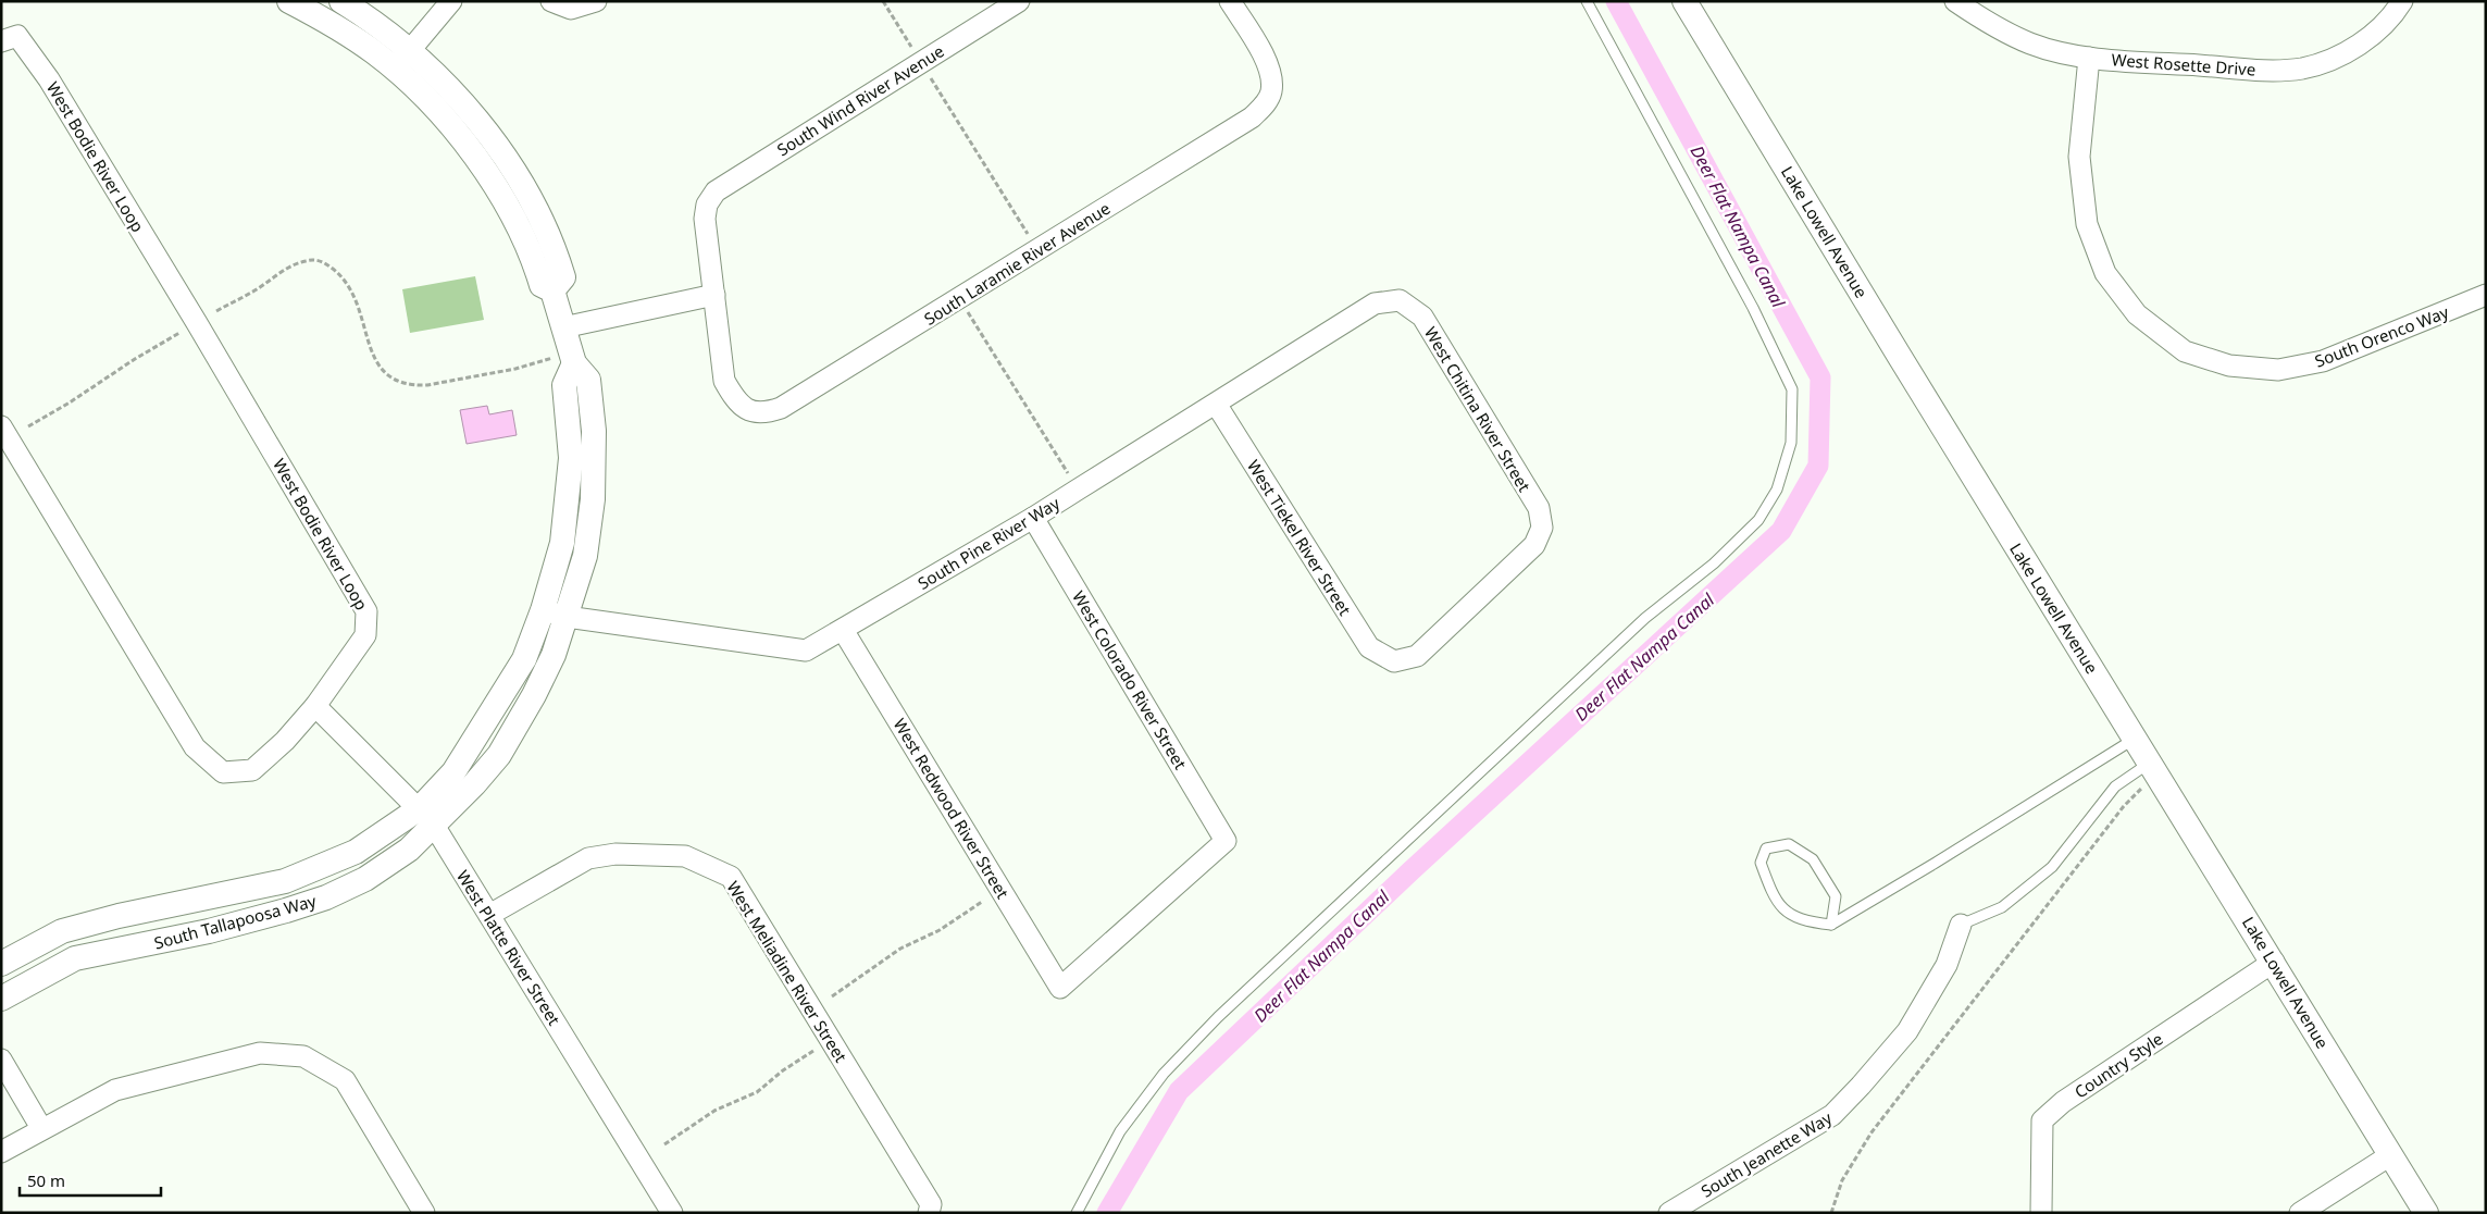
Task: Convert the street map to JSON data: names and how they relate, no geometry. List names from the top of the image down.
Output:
{
  "streets": {
    "street": [
      "West Rosette Drive",
      "South Wind River Avenue",
      "West Bodie River Loop",
      "Lake Lowell Avenue",
      "South Laramie River Avenue",
      "South Orenco Way",
      "West Chitina River Street",
      "West Tiekel River Street",
      "South Pine River Way",
      "West Colorado River Street",
      "West Redwood River Street",
      "South Tallapoosa Way",
      "West Platte River Street",
      "West Meliadine River Street",
      "Country Style",
      "South Jeanette Way"
    ]
  },
  "crossings": [
    ["West Rosette Drive", "South Orenco Way"],
    ["South Wind River Avenue", "South Laramie River Avenue"],
    ["West Bodie River Loop", "West Platte River Street"],
    ["Lake Lowell Avenue", "Country Style"],
    ["West Chitina River Street", "West Tiekel River Street"],
    ["West Chitina River Street", "South Pine River Way"],
    ["West Tiekel River Street", "South Pine River Way"],
    ["South Pine River Way", "West Colorado River Street"],
    ["South Pine River Way", "West Redwood River Street"],
    ["South Pine River Way", "South Tallapoosa Way"],
    ["West Colorado River Street", "West Redwood River Street"],
    ["South Tallapoosa Way", "West Platte River Street"],
    ["West Platte River Street", "West Meliadine River Street"]
  ],
  "water": ["Deer Flat Nampa Canal"],
  "scale_bar": "50 m"
}
